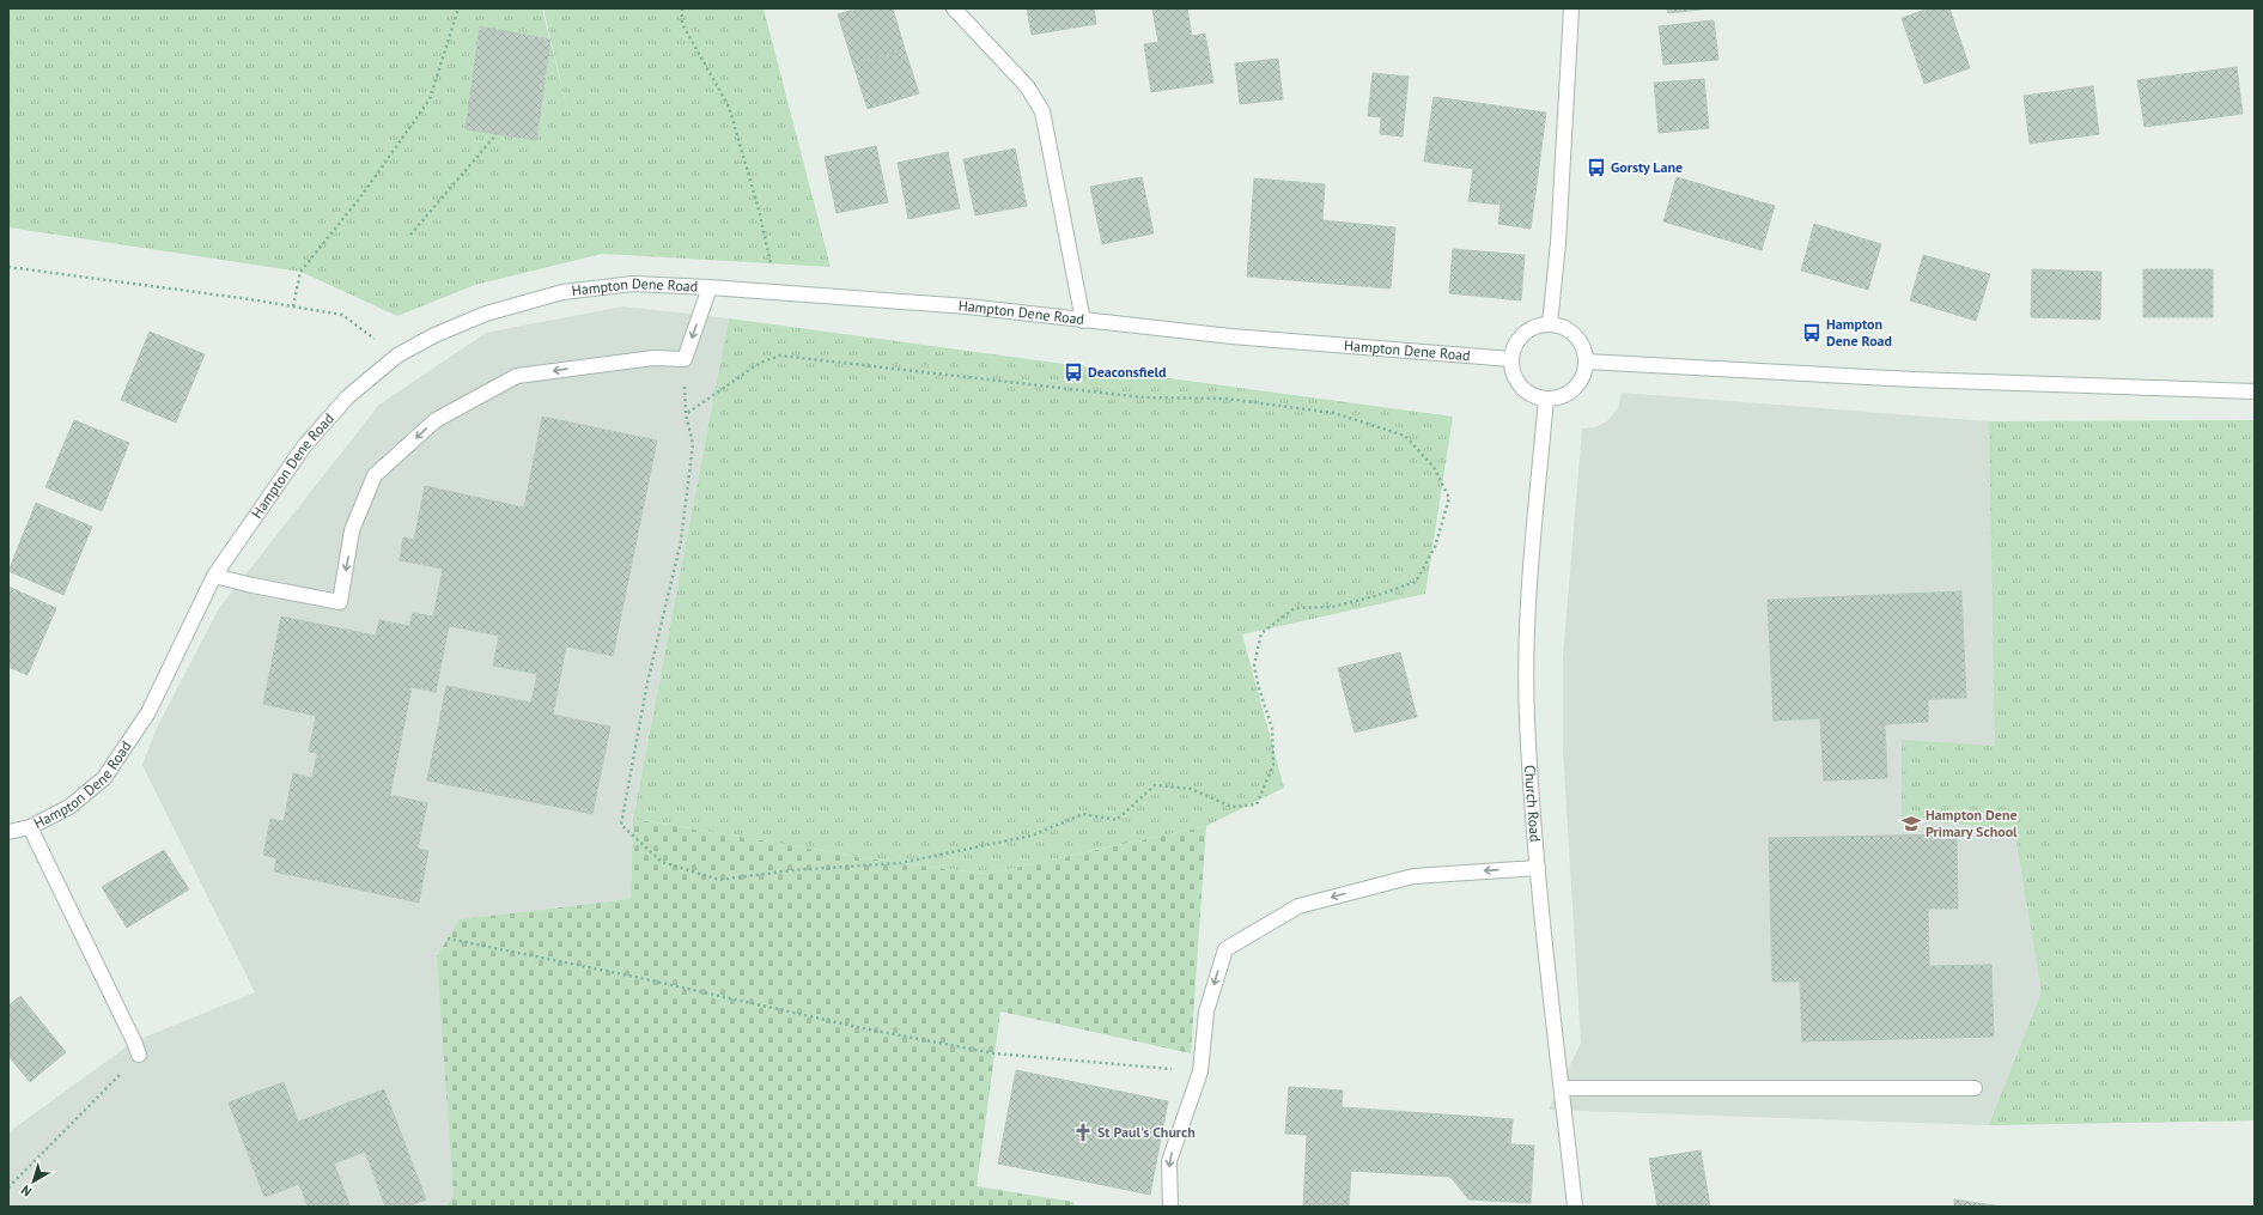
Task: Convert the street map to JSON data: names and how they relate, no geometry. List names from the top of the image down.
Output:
{
  "streets": {
    "street": ["Hampton Dene Road", "Church Road"]
  },
  "crossings": [
    ["Hampton Dene Road", "Church Road"]
  ],
  "places": {
    "bus stop": ["Gorsty Lane", "Hampton Dene Road", "Deaconsfield"],
    "school or university": ["Hampton Dene Primary School"],
    "church": ["St Paul's Church"]
  },
  "north": "bottom left"
}
